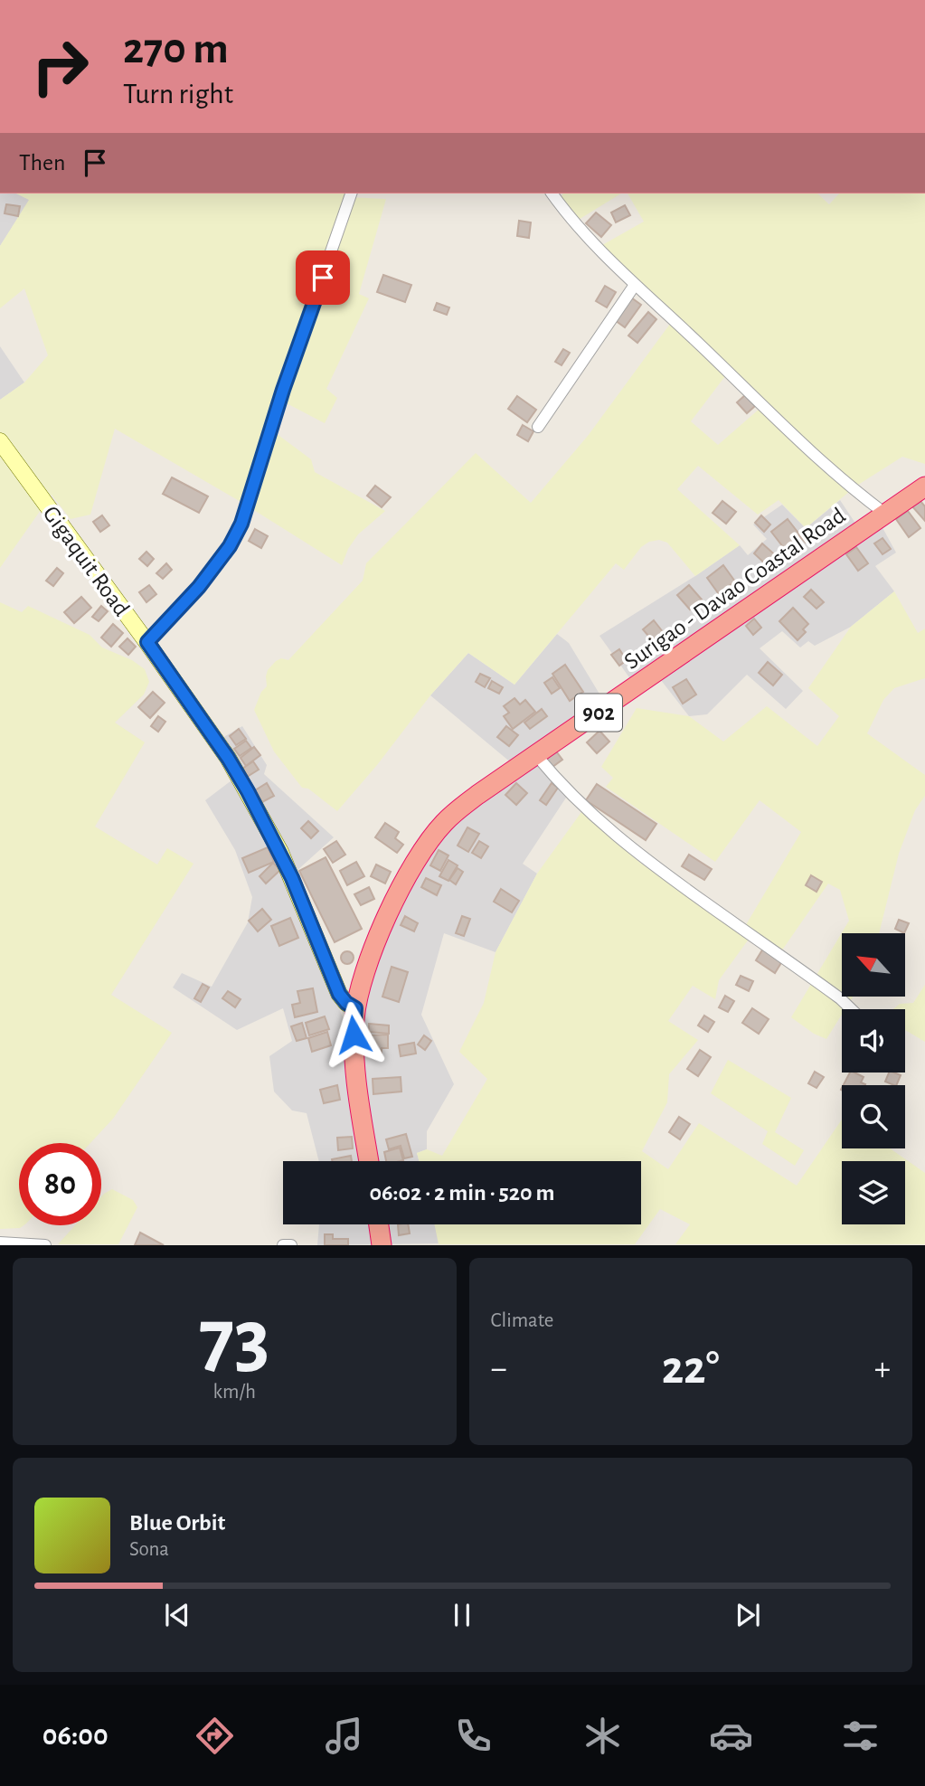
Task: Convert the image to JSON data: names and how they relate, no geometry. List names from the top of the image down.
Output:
{
  "streets": {
    "highway": ["Surigao - Davao Coastal Road", "902"],
    "main road": ["Gigaquit Road"]
  },
  "crossings": [
    ["Gigaquit Road", "Surigao - Davao Coastal Road"]
  ],
  "north": "top left",
  "page": {
    "turn": ["270 m", "Turn right"],
    "then": "Then",
    "limit": "80",
    "trip": "06:02 · 2 min · 520 m",
    "tile": [
      ["73", "km/h"],
      "Climate"
    ],
    "heat": ["−", "22°", "+"],
    "song": ["Blue Orbit", "Sona"],
    "tabs": "06:00"
  }
}
